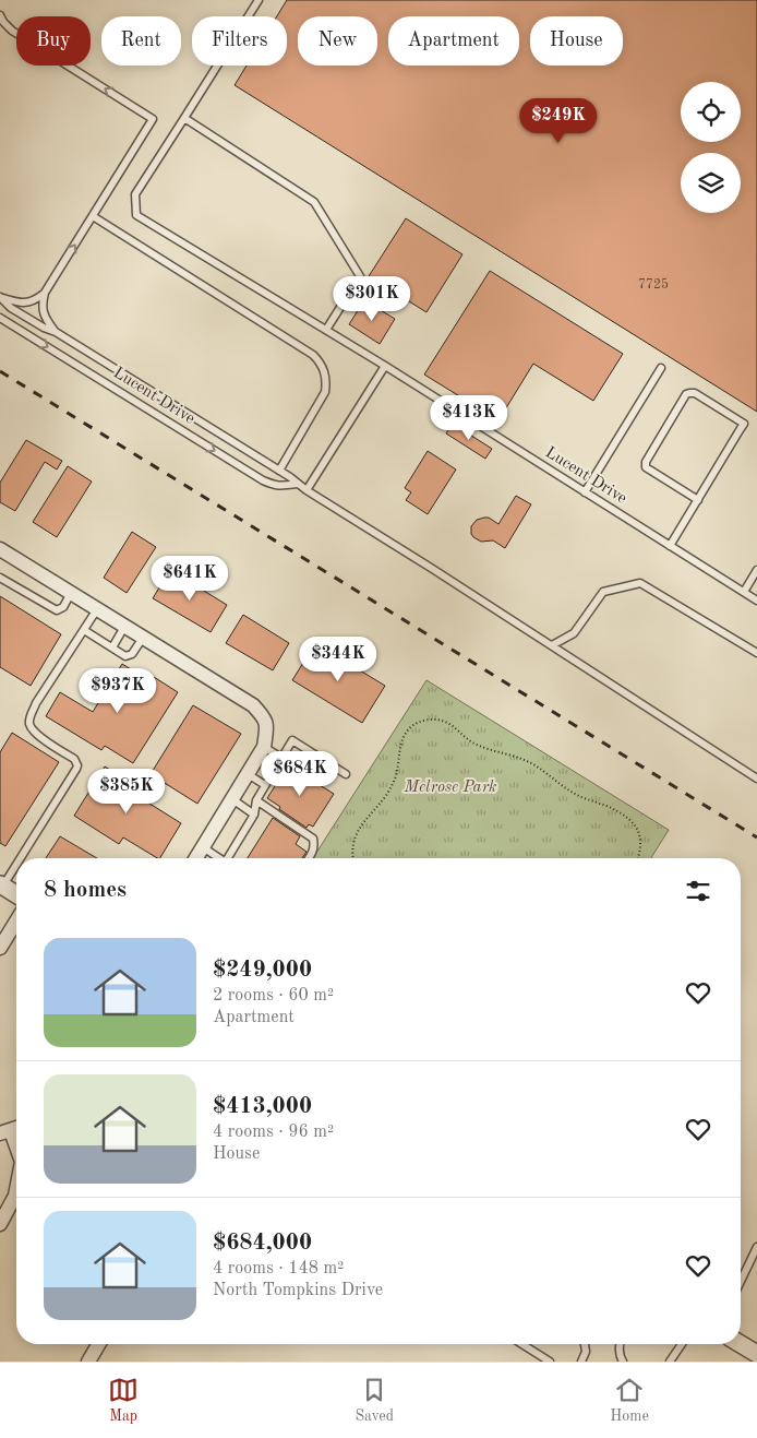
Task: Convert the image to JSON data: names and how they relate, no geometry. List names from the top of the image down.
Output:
{
  "streets": {
    "lane": ["Lucent Drive"]
  },
  "parks": ["Melrose Park"],
  "house_numbers": ["7725"],
  "page": {
    "chip": [
      "Buy",
      "Rent",
      "Filters",
      "New",
      "Apartment",
      "House"
    ],
    "price": [
      "$249K",
      "$301K",
      "$413K",
      "$641K",
      "$344K",
      "$937K",
      "$684K",
      "$385K"
    ],
    "heading": "8 homes",
    "list": [
      {
        "name": "$249,000",
        "note": "2 rooms · 60 m² · Apartment"
      },
      {
        "name": "$413,000",
        "note": "4 rooms · 96 m² · House"
      },
      {
        "name": "$684,000",
        "note": "4 rooms · 148 m² · North Tompkins Drive"
      }
    ],
    "tabs": ["Map", "Saved", "Home"]
  }
}
